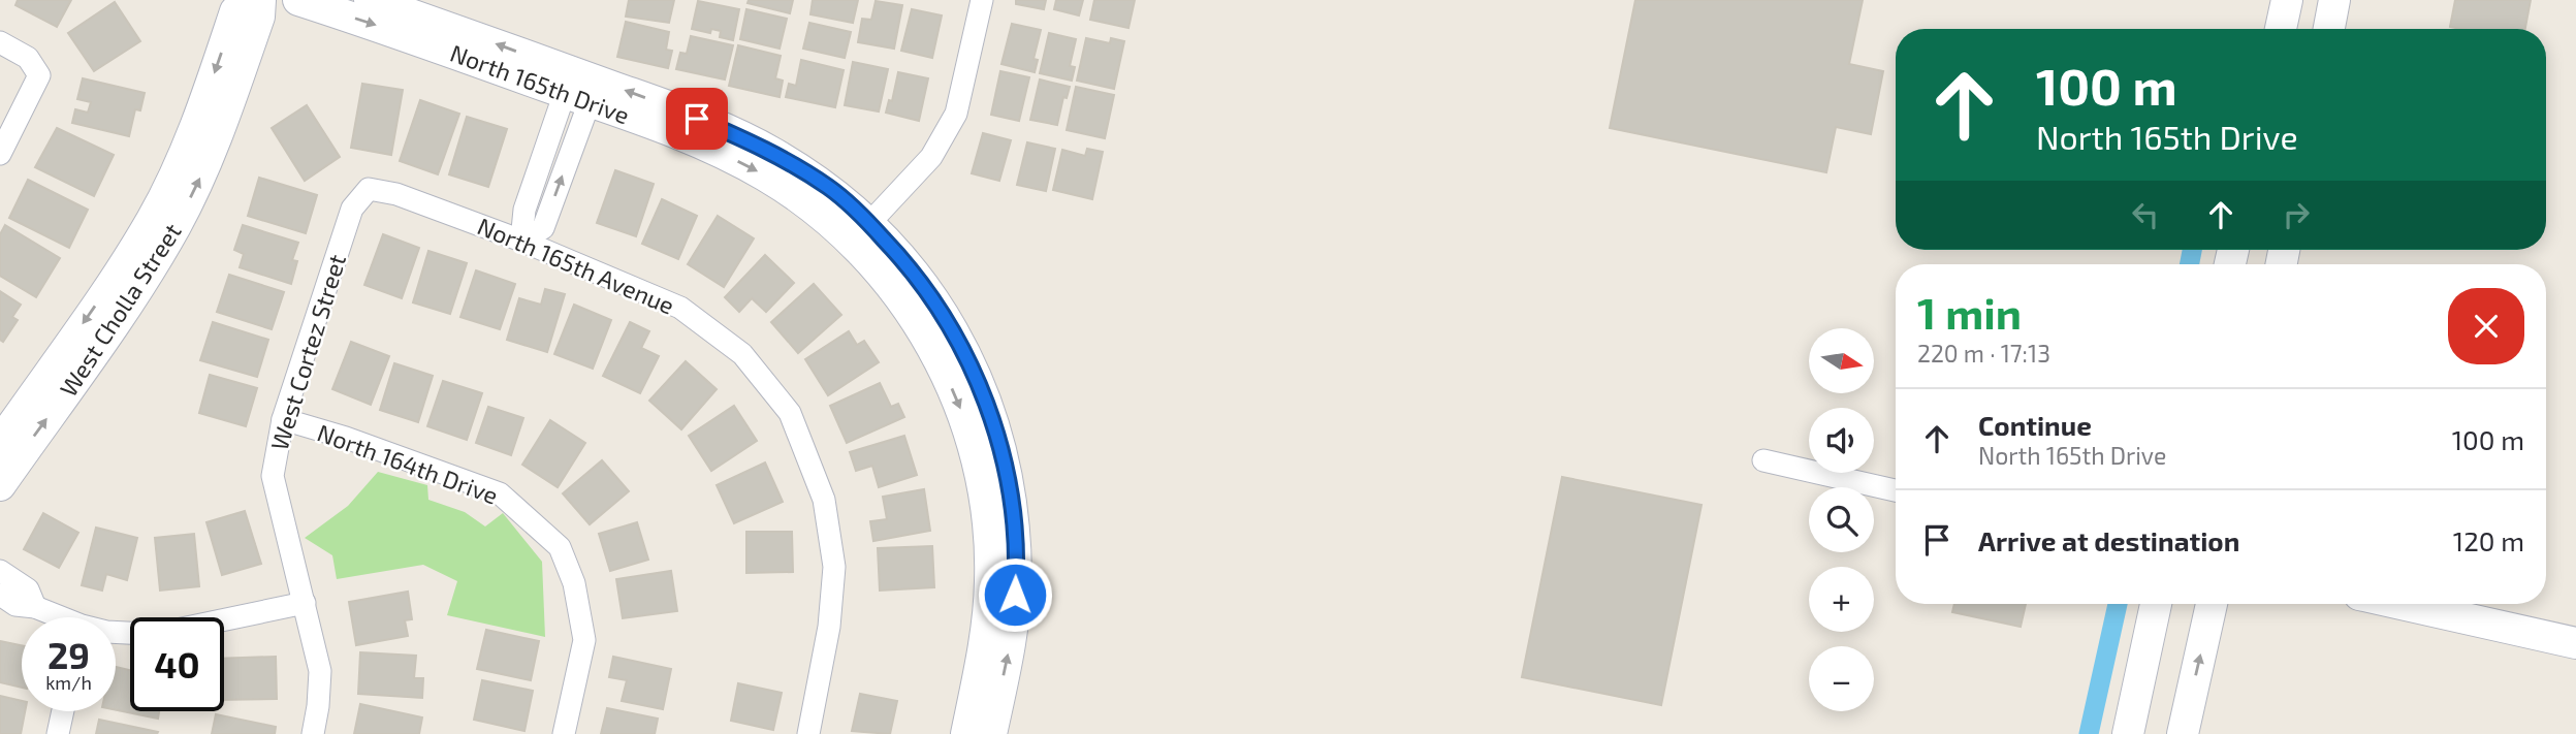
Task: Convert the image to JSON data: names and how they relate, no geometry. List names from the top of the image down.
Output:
{
  "streets": {
    "street": [
      "North 165th Drive",
      "North 165th Avenue",
      "West Cholla Street",
      "West Cortez Street",
      "North 164th Drive"
    ]
  },
  "crossings": [
    ["North 165th Avenue", "West Cortez Street"],
    ["West Cortez Street", "North 164th Drive"]
  ],
  "north": "right",
  "page": {
    "turn": ["100 m", "North 165th Drive"],
    "heading": ["1 min", "220 m · 17:13"],
    "map_buttons": ["+", "−"],
    "list": [
      {
        "name": "Continue",
        "note": "North 165th Drive",
        "value": "100 m"
      },
      {
        "name": "Arrive at destination",
        "value": "120 m"
      }
    ],
    "speed": "29 km/h",
    "limit": "40"
  }
}
